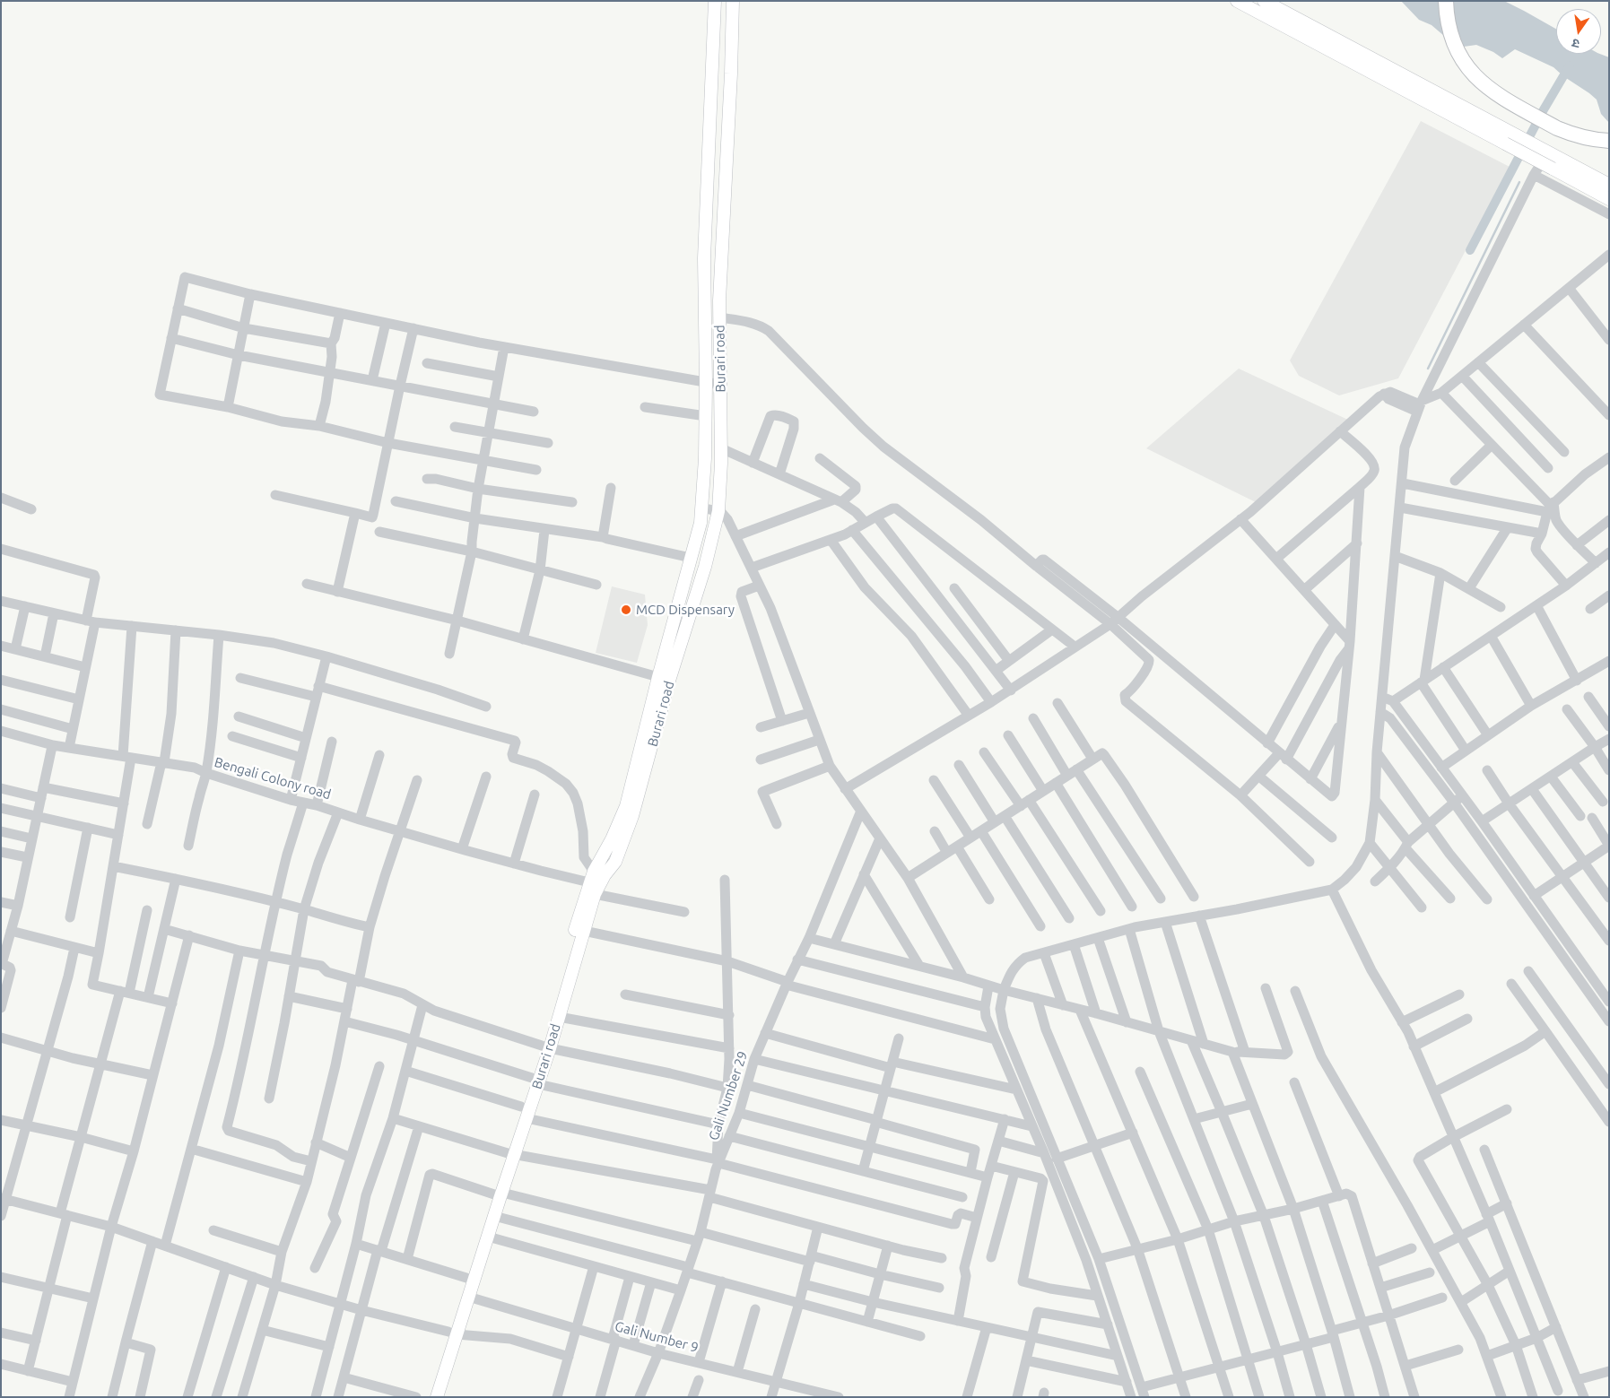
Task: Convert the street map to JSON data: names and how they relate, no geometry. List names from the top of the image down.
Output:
{
  "streets": {
    "main road": ["Burari road"],
    "street": ["Bengali Colony road", "Gali Number 29", "Gali Number 9"]
  },
  "crossings": [
    ["Burari road", "Bengali Colony road"],
    ["Burari road", "Gali Number 9"],
    ["Gali Number 29", "Gali Number 9"]
  ],
  "places": ["MCD Dispensary"],
  "north": "bottom"
}
